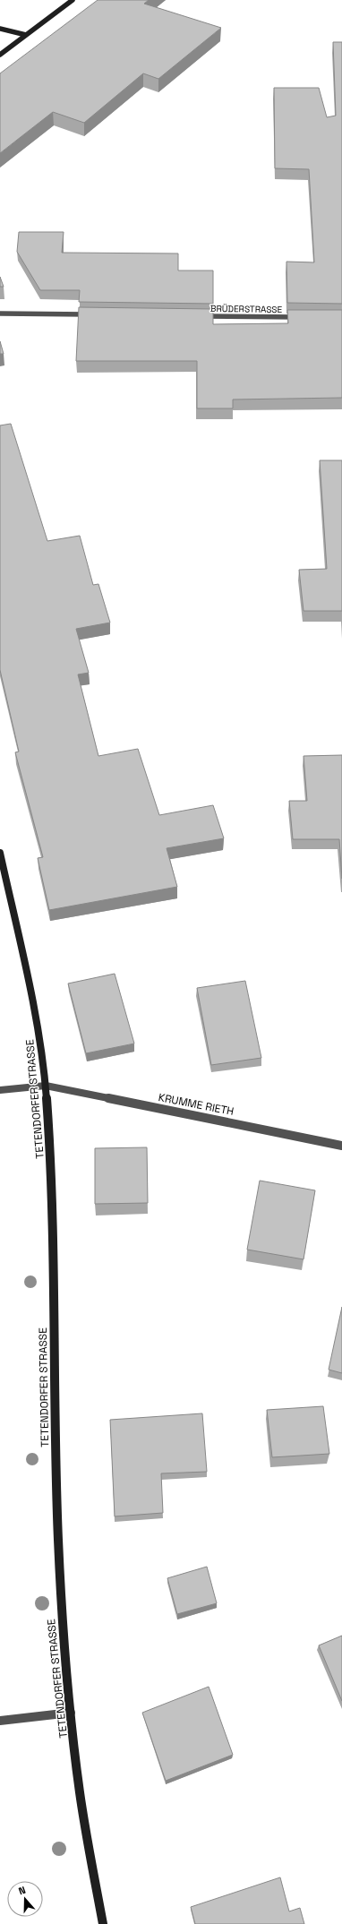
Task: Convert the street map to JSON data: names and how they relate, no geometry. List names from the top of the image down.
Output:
{
  "streets": {
    "street": ["BRÜDERSTRASSE", "TETENDORFER STRASSE", "KRUMME RIETH"]
  },
  "crossings": [
    ["TETENDORFER STRASSE", "KRUMME RIETH"]
  ],
  "north": "top"
}
